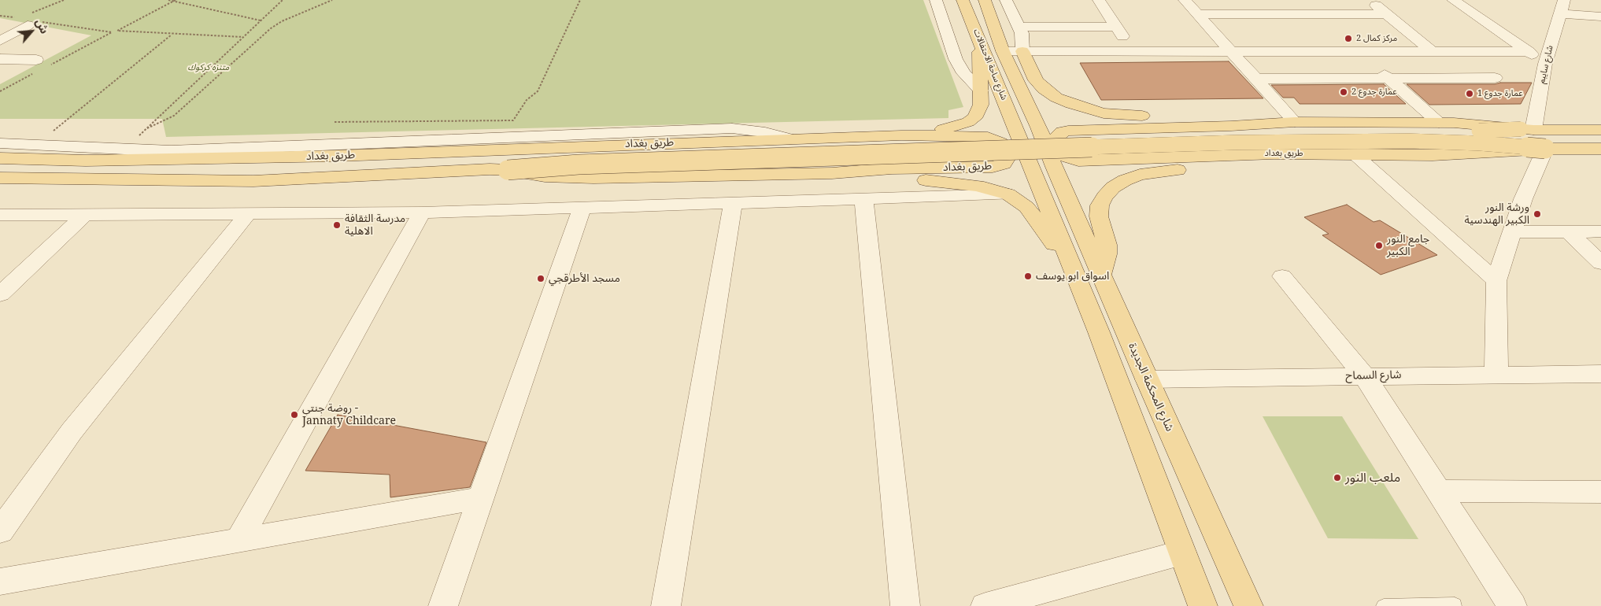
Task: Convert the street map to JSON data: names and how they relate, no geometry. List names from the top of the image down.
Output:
{
  "streets": {
    "main road": ["شارع ساحة الاحتفالات", "طريق بغداد", "شارع المحكمة الجديدة"],
    "street": ["شارع سايبم", "شارع السماح"]
  },
  "crossings": [
    ["شارع ساحة الاحتفالات", "شارع المحكمة الجديدة"],
    ["شارع سايبم", "طريق بغداد"],
    ["شارع السماح", "شارع المحكمة الجديدة"]
  ],
  "parks": ["متنزه كركوك"],
  "places": [
    "مركز كمال 2",
    "عمارة جدوع 2",
    "عمارة جدوع 1",
    "ورشة النور الكبير الهندسية",
    "مدرسة الثقافة الاهلية",
    "جامع النور الكبير",
    "اسواق ابو يوسف",
    "مسجد الأطرقجي",
    "روضة جنتي - Jannaty Childcare",
    "ملعب النور"
  ],
  "north": "top right"
}
